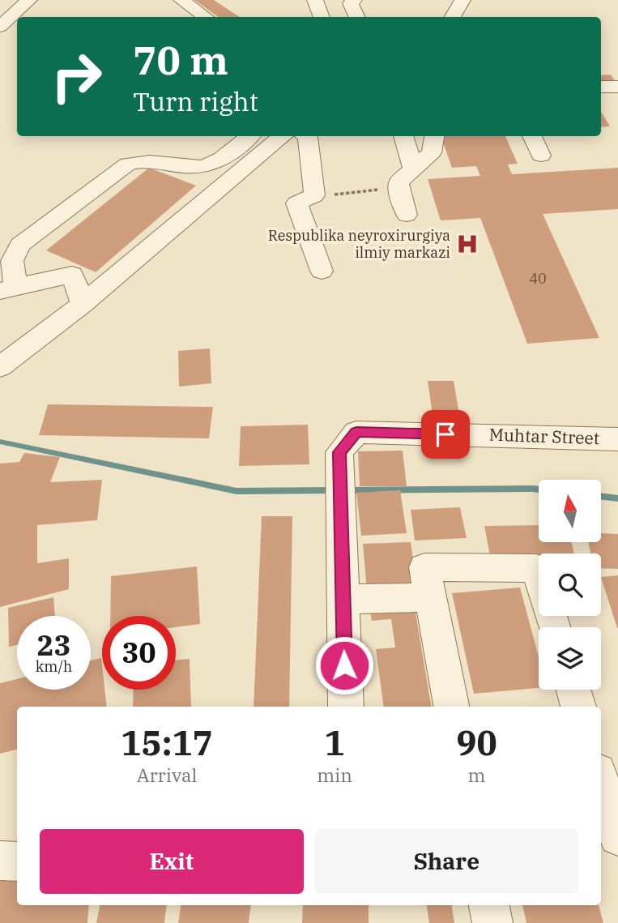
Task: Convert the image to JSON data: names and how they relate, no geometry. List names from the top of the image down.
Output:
{
  "streets": {
    "street": ["Muhtar Street"]
  },
  "places": {
    "hospital": ["Respublika neyroxirurgiya ilmiy markazi"]
  },
  "house_numbers": ["40"],
  "north": "top",
  "page": {
    "turn": ["70 m", "Turn right"],
    "speed": "23 km/h",
    "limit": "30",
    "eta": [
      "15:17",
      "Arrival",
      "1",
      "min",
      "90",
      "m"
    ],
    "buttons": ["Exit", "Share"]
  }
}
